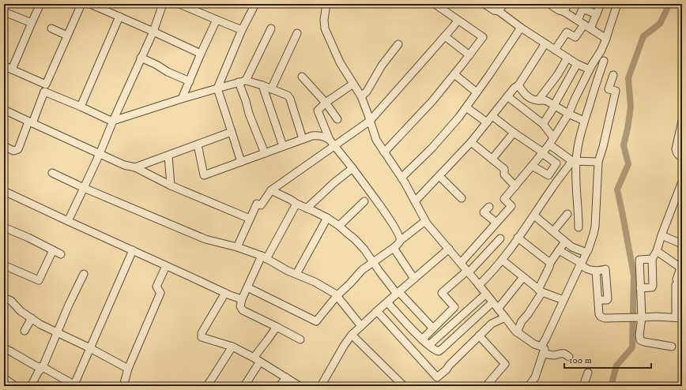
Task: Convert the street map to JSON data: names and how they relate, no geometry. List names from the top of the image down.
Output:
{
  "scale_bar": "100 m"
}
